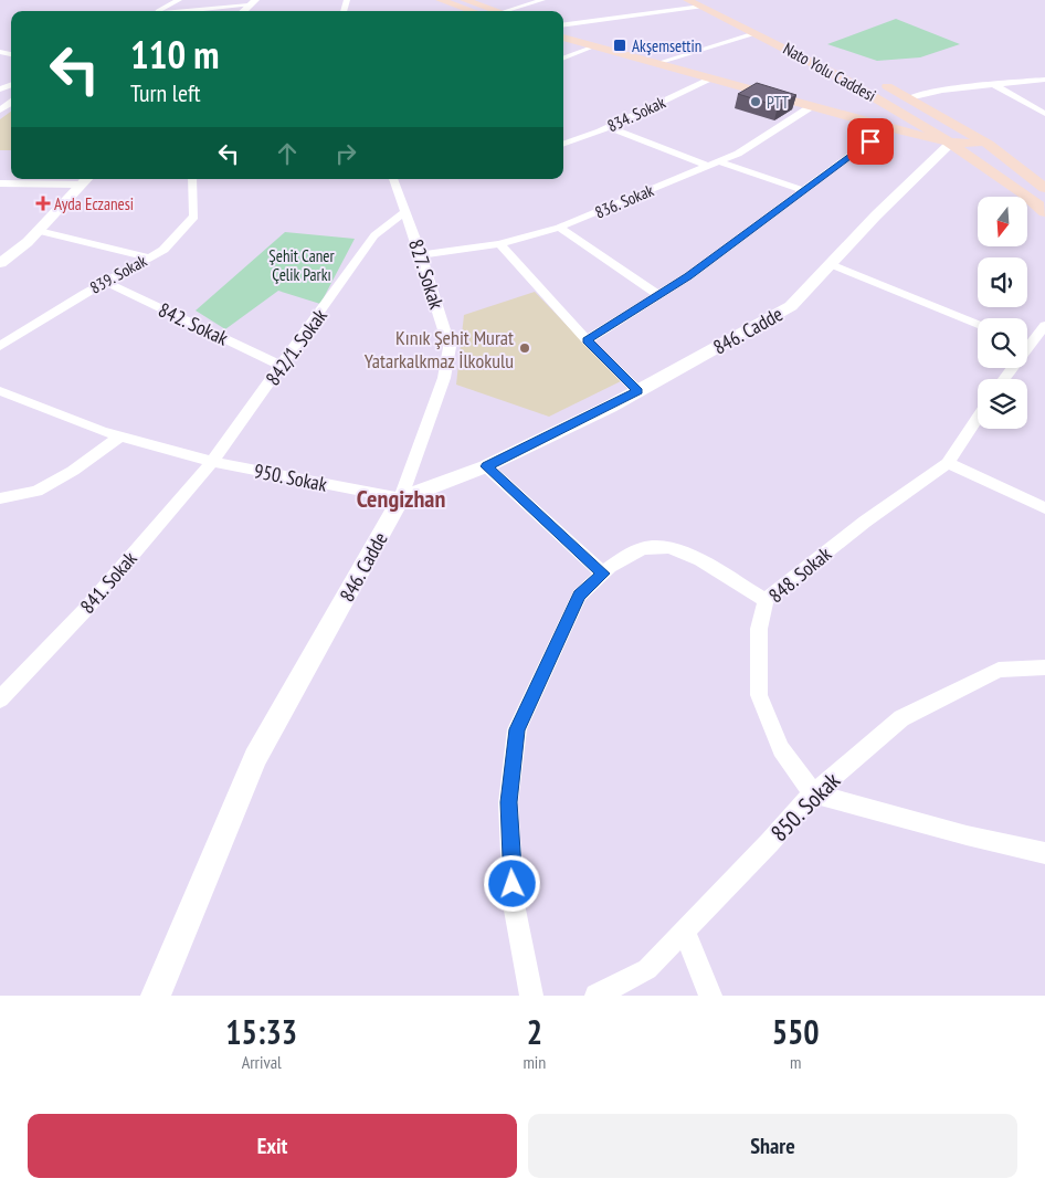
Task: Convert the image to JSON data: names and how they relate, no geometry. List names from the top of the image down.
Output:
{
  "streets": {
    "main road": ["Nato Yolu Caddesi"],
    "street": [
      "834. Sokak",
      "836. Sokak",
      "839. Sokak",
      "827. Sokak",
      "842. Sokak",
      "846. Cadde",
      "842/1. Sokak",
      "950. Sokak",
      "848. Sokak",
      "841. Sokak",
      "850. Sokak"
    ]
  },
  "crossings": [
    ["Nato Yolu Caddesi", "846. Cadde"],
    ["836. Sokak", "827. Sokak"],
    ["839. Sokak", "842. Sokak"],
    ["827. Sokak", "846. Cadde"],
    ["827. Sokak", "842/1. Sokak"],
    ["827. Sokak", "950. Sokak"],
    ["842. Sokak", "842/1. Sokak"],
    ["846. Cadde", "950. Sokak"],
    ["842/1. Sokak", "950. Sokak"],
    ["842/1. Sokak", "841. Sokak"],
    ["950. Sokak", "841. Sokak"],
    ["848. Sokak", "850. Sokak"]
  ],
  "districts": ["Cengizhan"],
  "parks": ["Şehit Caner Çelik Parkı"],
  "places": {
    "transit": ["Akşemsettin"],
    "other": ["PTT", "Kınık Şehit Murat Yatarkalkmaz İlkokulu"],
    "health": ["Ayda Eczanesi"]
  },
  "north": "bottom",
  "page": {
    "turn": ["110 m", "Turn left"],
    "eta": [
      "15:33",
      "Arrival",
      "2",
      "min",
      "550",
      "m"
    ],
    "buttons": ["Exit", "Share"]
  }
}
